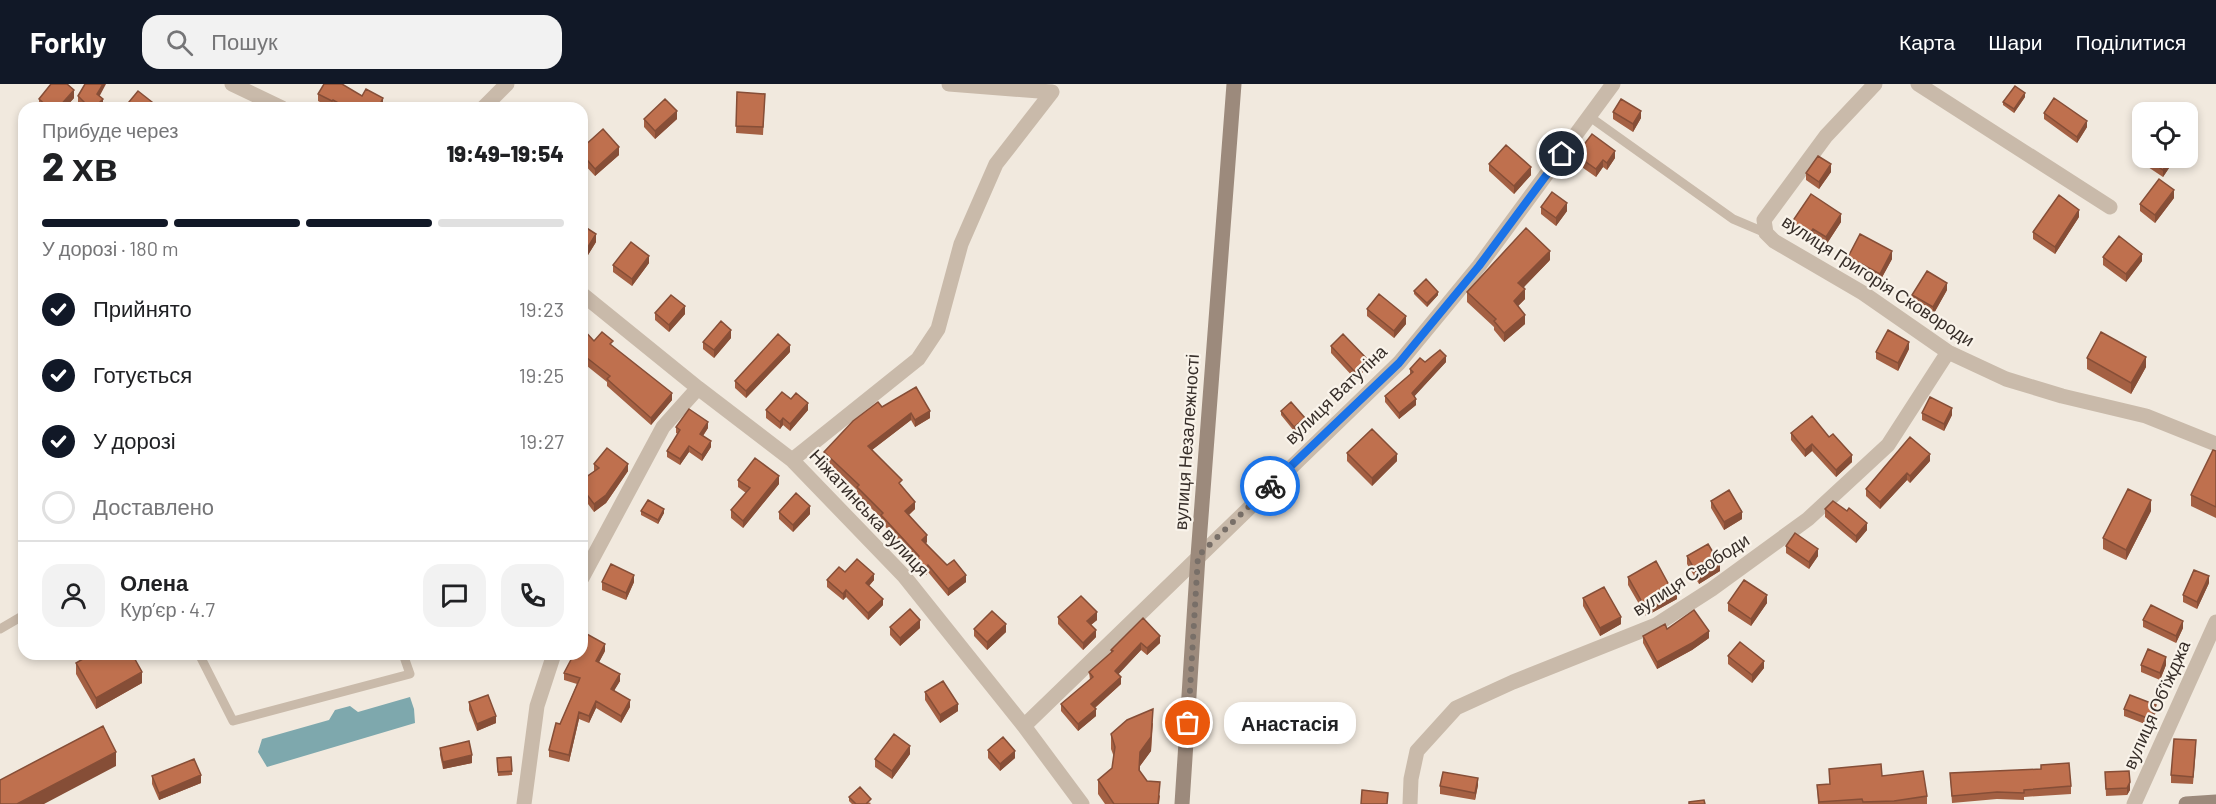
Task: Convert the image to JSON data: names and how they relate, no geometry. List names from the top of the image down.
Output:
{
  "streets": {
    "street": [
      "вулиця Григорія Сковороди",
      "вулиця Ватутіна",
      "вулиця Незалежності",
      "Ніжатинська вулиця",
      "вулиця Свободи",
      "вулиця Обʼїжджа"
    ]
  },
  "crossings": [
    ["вулиця Григорія Сковороди", "вулиця Свободи"],
    ["вулиця Ватутіна", "вулиця Незалежності"],
    ["вулиця Ватутіна", "Ніжатинська вулиця"]
  ],
  "places": ["Анастасія"],
  "page": {
    "header": "Forkly",
    "search": "Пошук",
    "nav": ["Карта", "Шари", "Поділитися"],
    "heading": ["2 хв", "Прибуде через", "19:49–19:54"],
    "panel": ["Олена", "Кур’єр · 4.7"],
    "bar": "У дорозі · 180 m",
    "list": [
      ["Прийнято", "19:23"],
      ["Готується", "19:25"],
      ["У дорозі", "19:27"],
      "Доставлено"
    ],
    "bubble": "Анастасія"
  }
}
